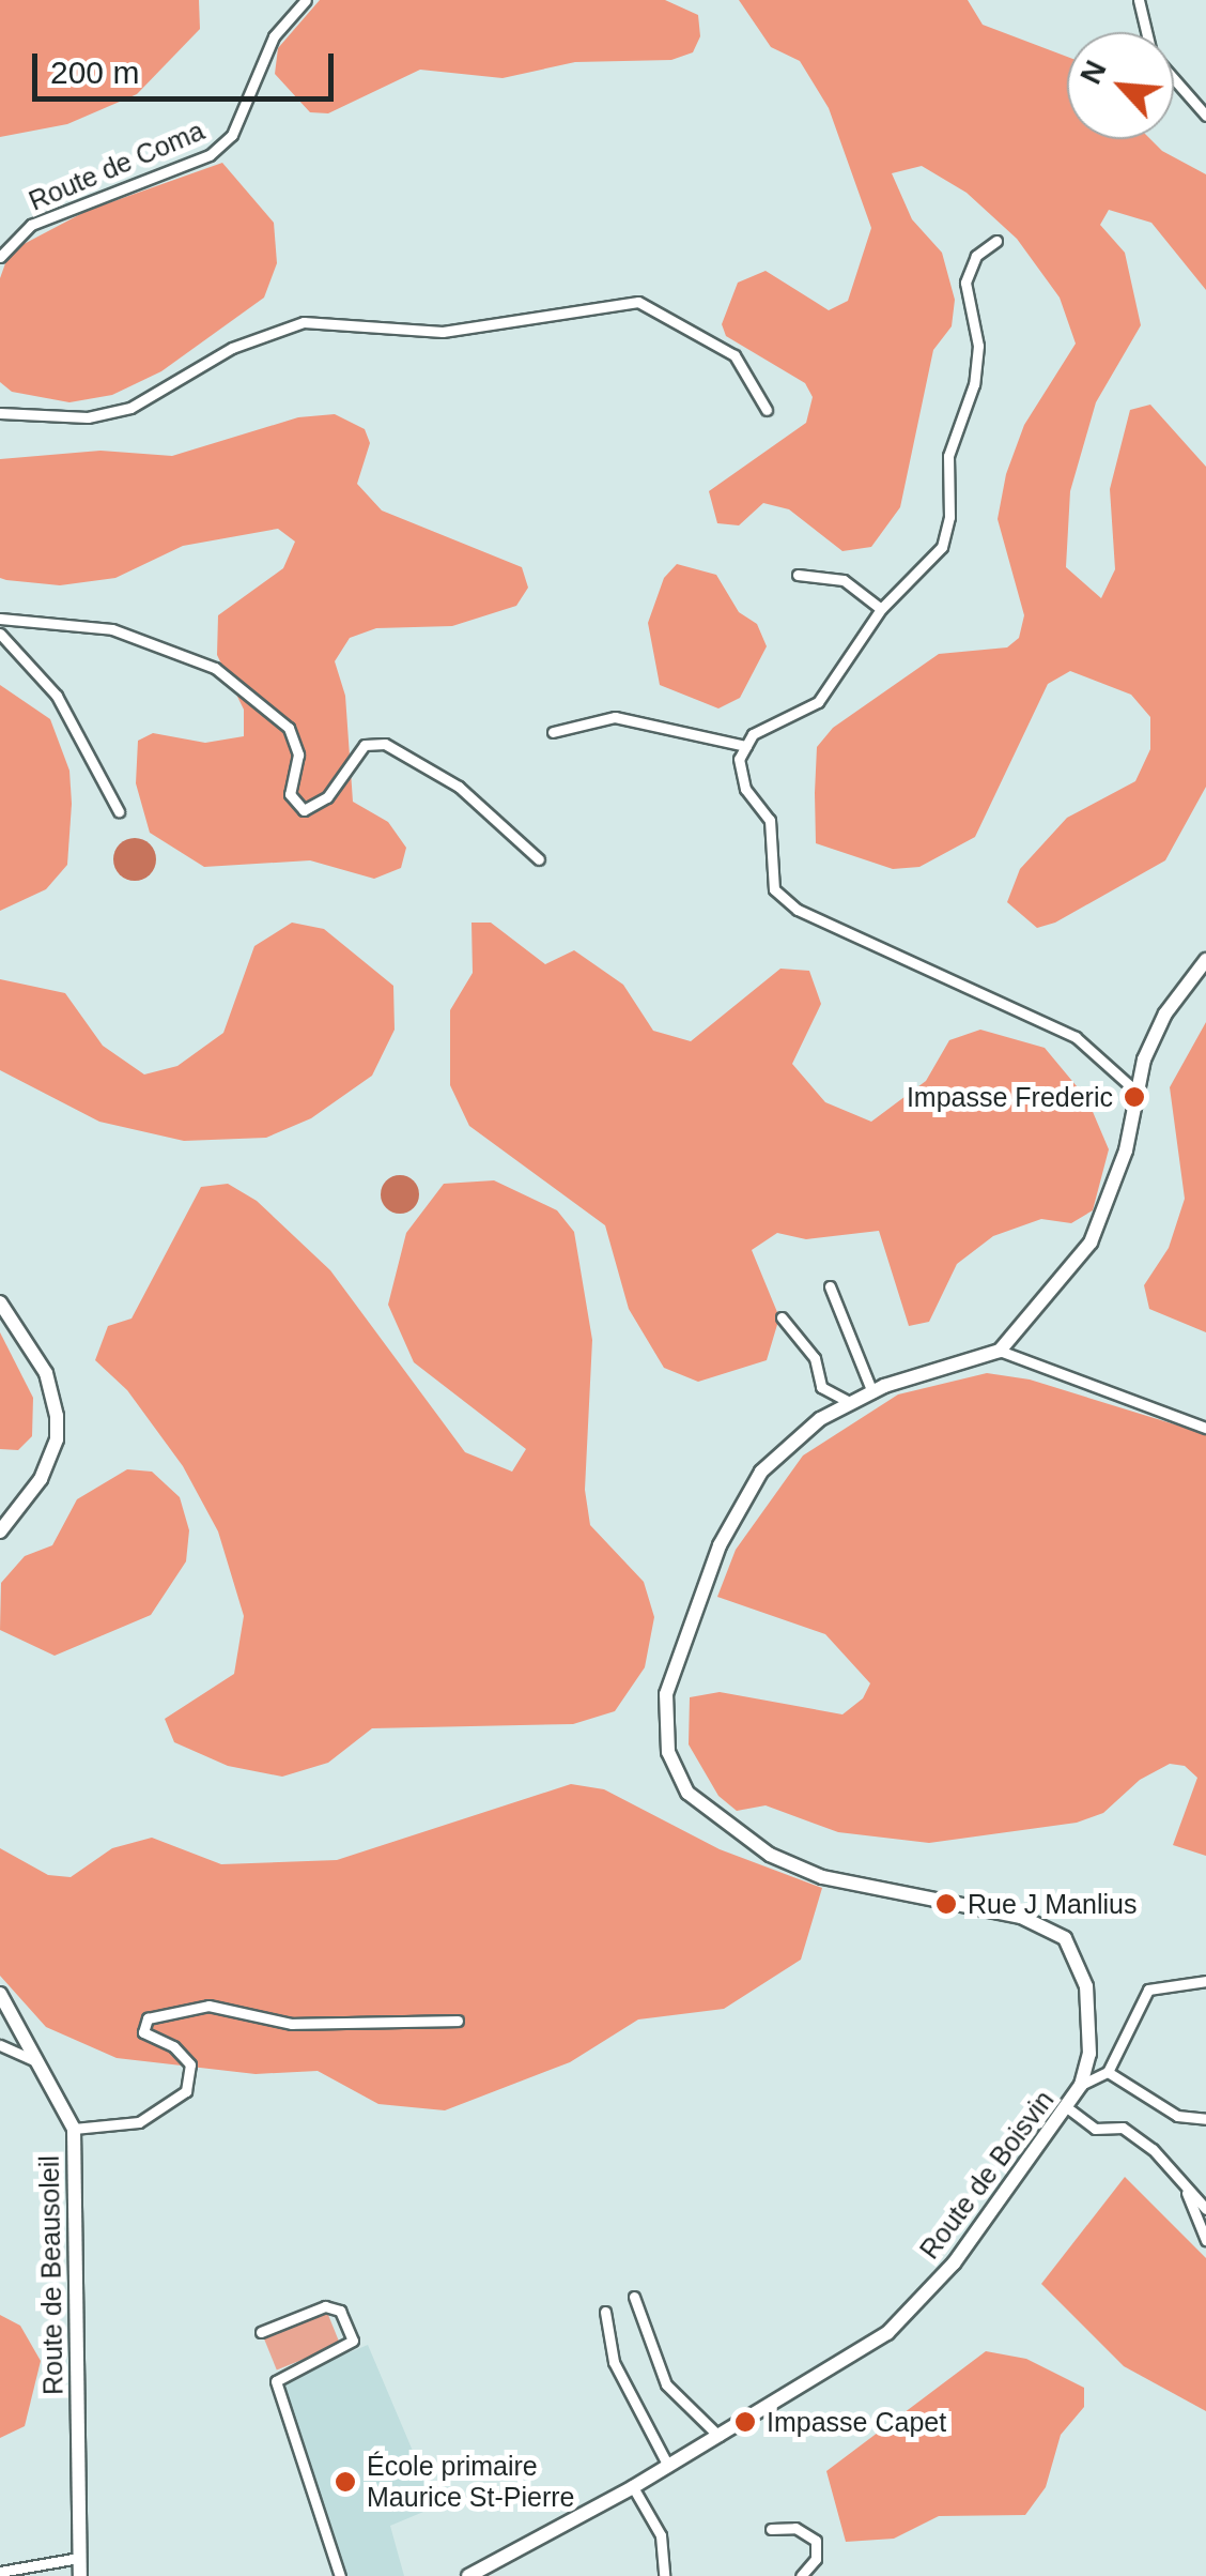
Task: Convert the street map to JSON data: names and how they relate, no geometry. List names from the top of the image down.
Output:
{
  "streets": {
    "main road": ["Route de Boisvin", "Route de Beausoleil"],
    "street": ["Route de Coma"]
  },
  "places": [
    "Impasse Frederic",
    "Rue J Manlius",
    "Impasse Capet",
    "École primaire Maurice St-Pierre"
  ],
  "scale_bar": "200 m",
  "north": "top left"
}
